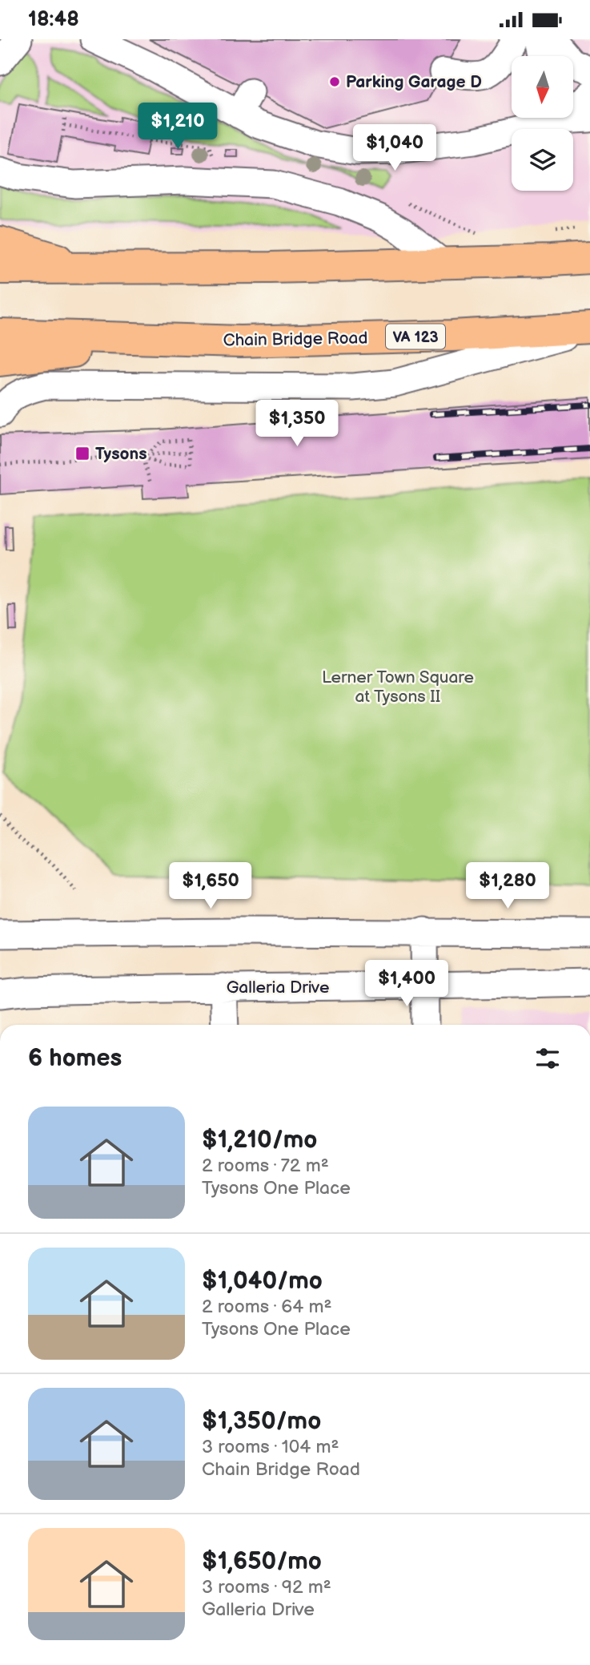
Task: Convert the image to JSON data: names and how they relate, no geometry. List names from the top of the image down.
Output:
{
  "streets": {
    "main road": ["VA 123", "Chain Bridge Road"],
    "street": ["Galleria Drive"]
  },
  "parks": ["Lerner Town Square at Tysons II"],
  "places": {
    "other": ["Parking Garage D"],
    "transit": ["Tysons"]
  },
  "north": "bottom",
  "page": {
    "status": "18:48",
    "price": [
      "$1,210",
      "$1,040",
      "$1,350",
      "$1,650",
      "$1,280",
      "$1,400"
    ],
    "heading": "6 homes",
    "list": [
      {
        "name": "$1,210/mo",
        "note": "2 rooms · 72 m² · Tysons One Place"
      },
      {
        "name": "$1,040/mo",
        "note": "2 rooms · 64 m² · Tysons One Place"
      },
      {
        "name": "$1,350/mo",
        "note": "3 rooms · 104 m² · Chain Bridge Road"
      },
      {
        "name": "$1,650/mo",
        "note": "3 rooms · 92 m² · Galleria Drive"
      }
    ]
  }
}
